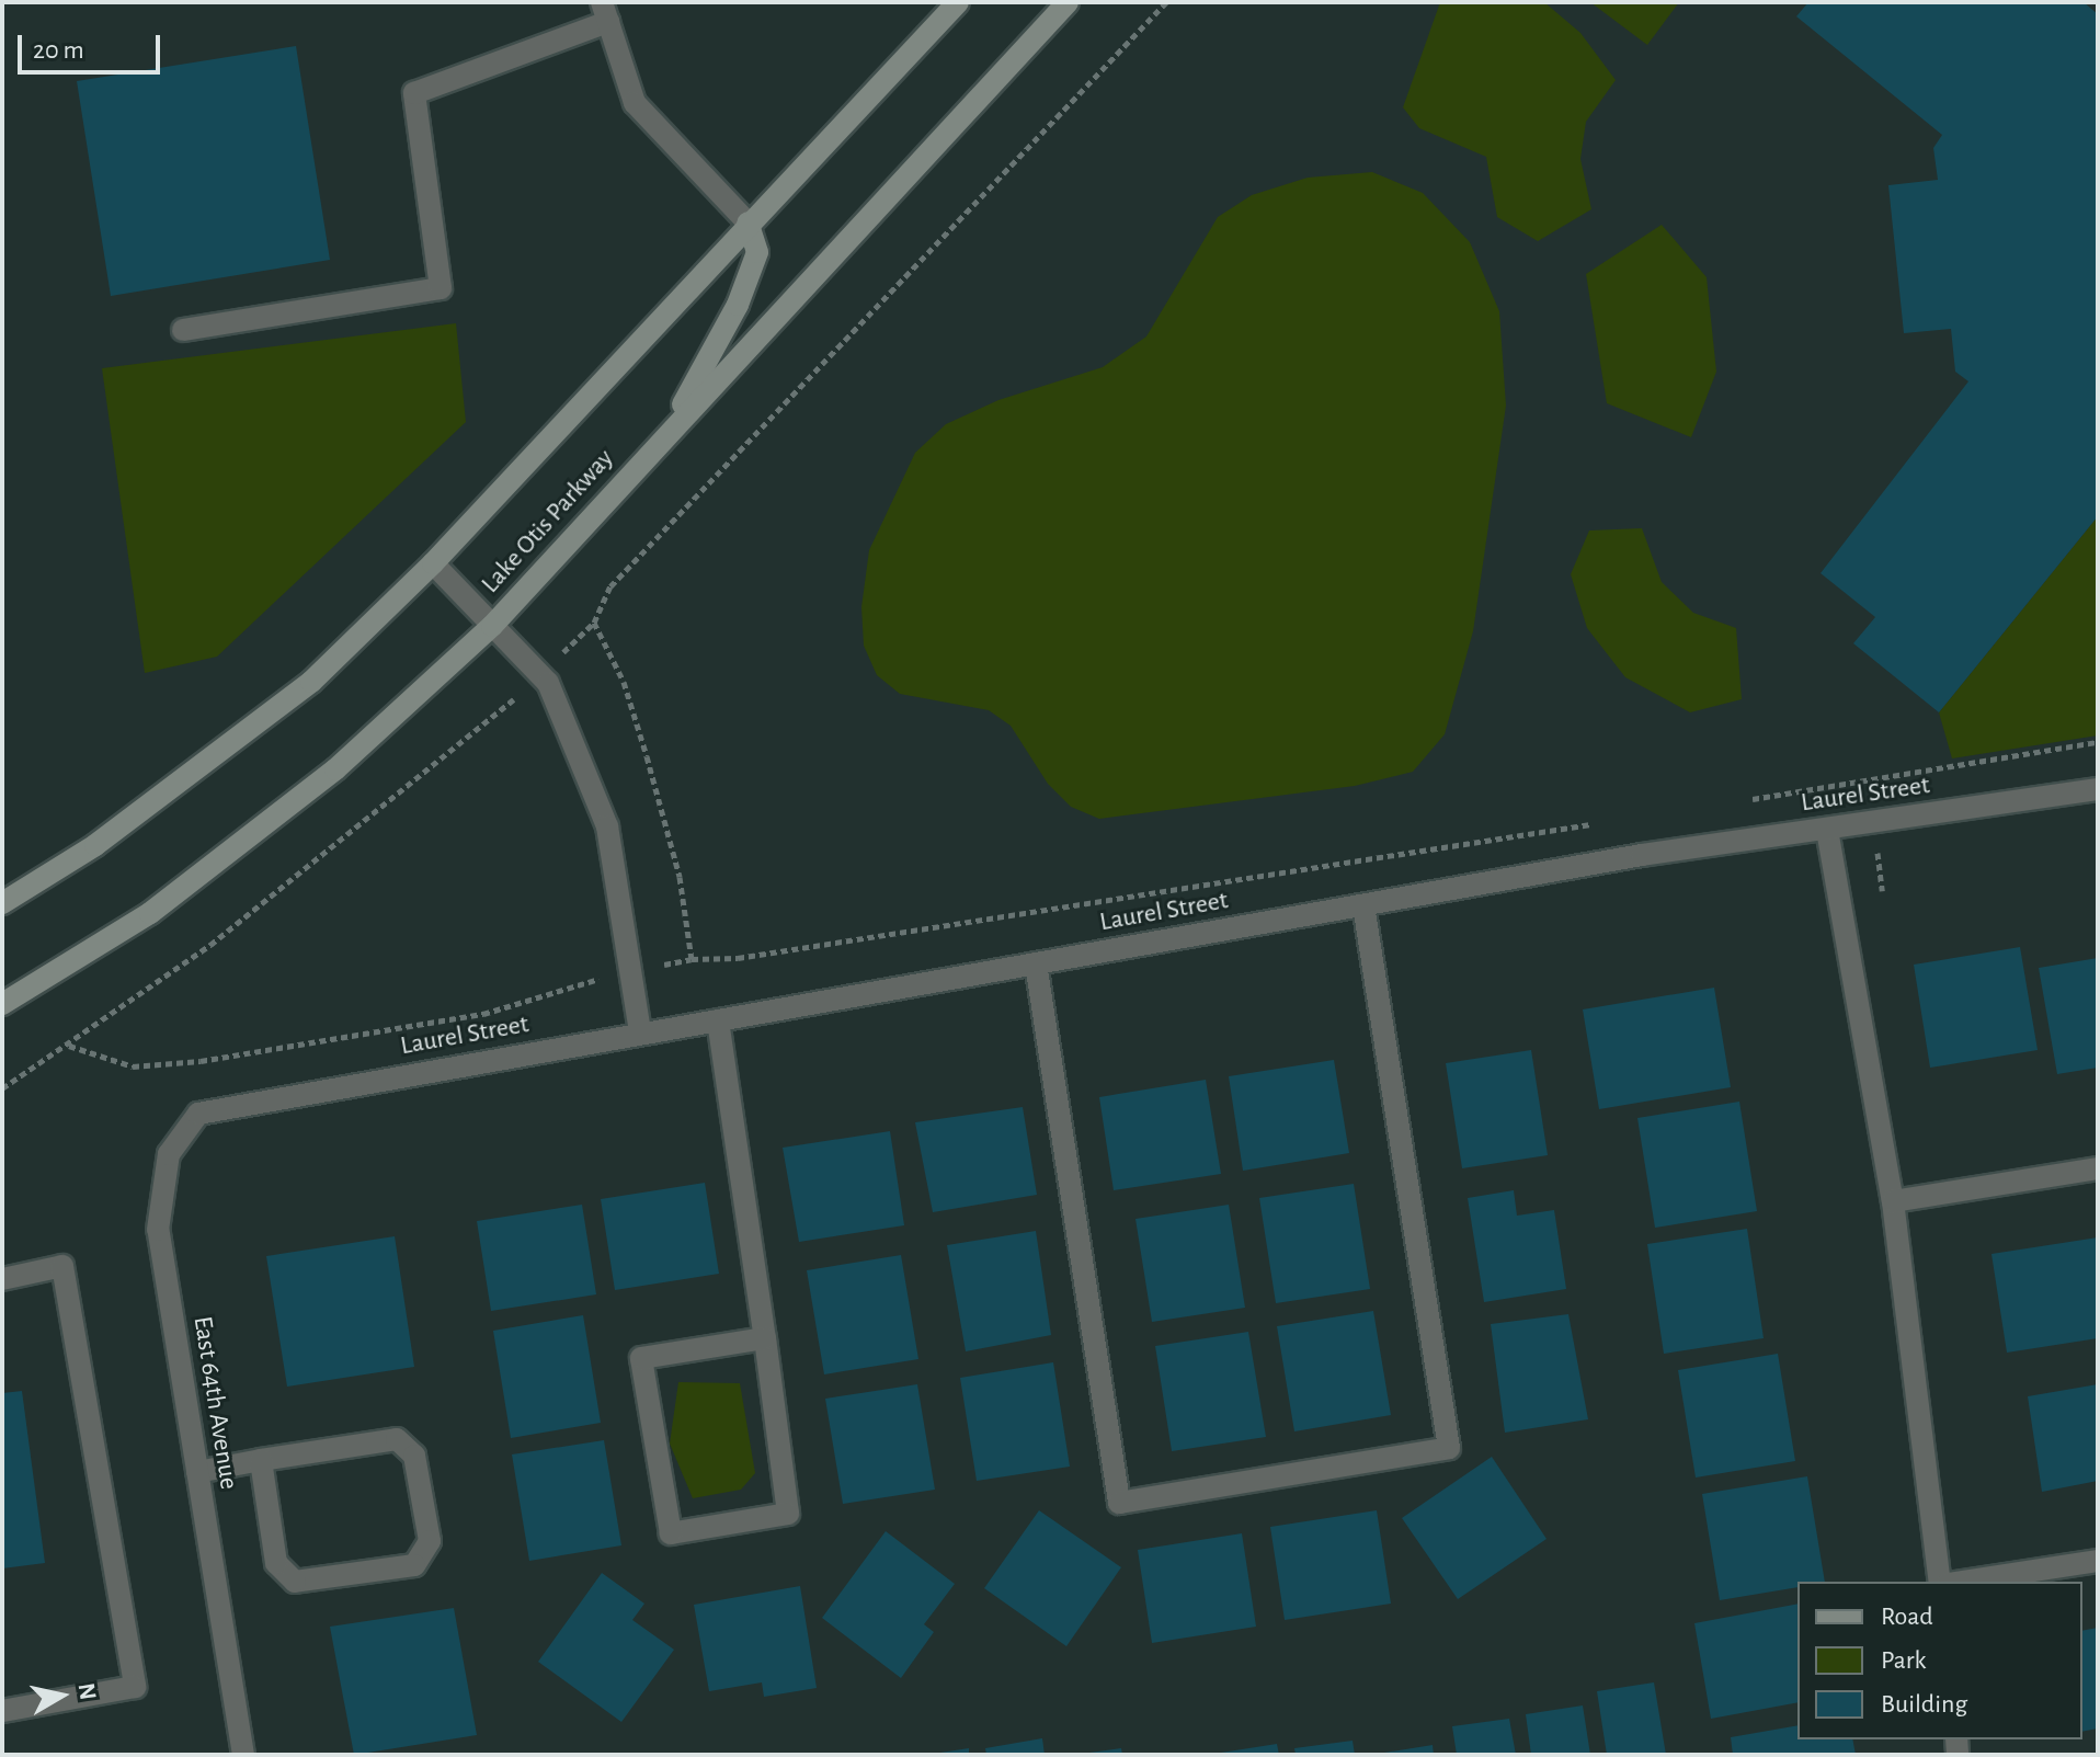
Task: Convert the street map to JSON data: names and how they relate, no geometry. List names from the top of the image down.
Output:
{
  "streets": {
    "main road": ["Lake Otis Parkway"],
    "street": ["Laurel Street", "East 64th Avenue"]
  },
  "crossings": [
    ["Laurel Street", "East 64th Avenue"]
  ],
  "legend": ["Road", "Park", "Building"],
  "scale_bar": "20 m",
  "north": "right"
}
